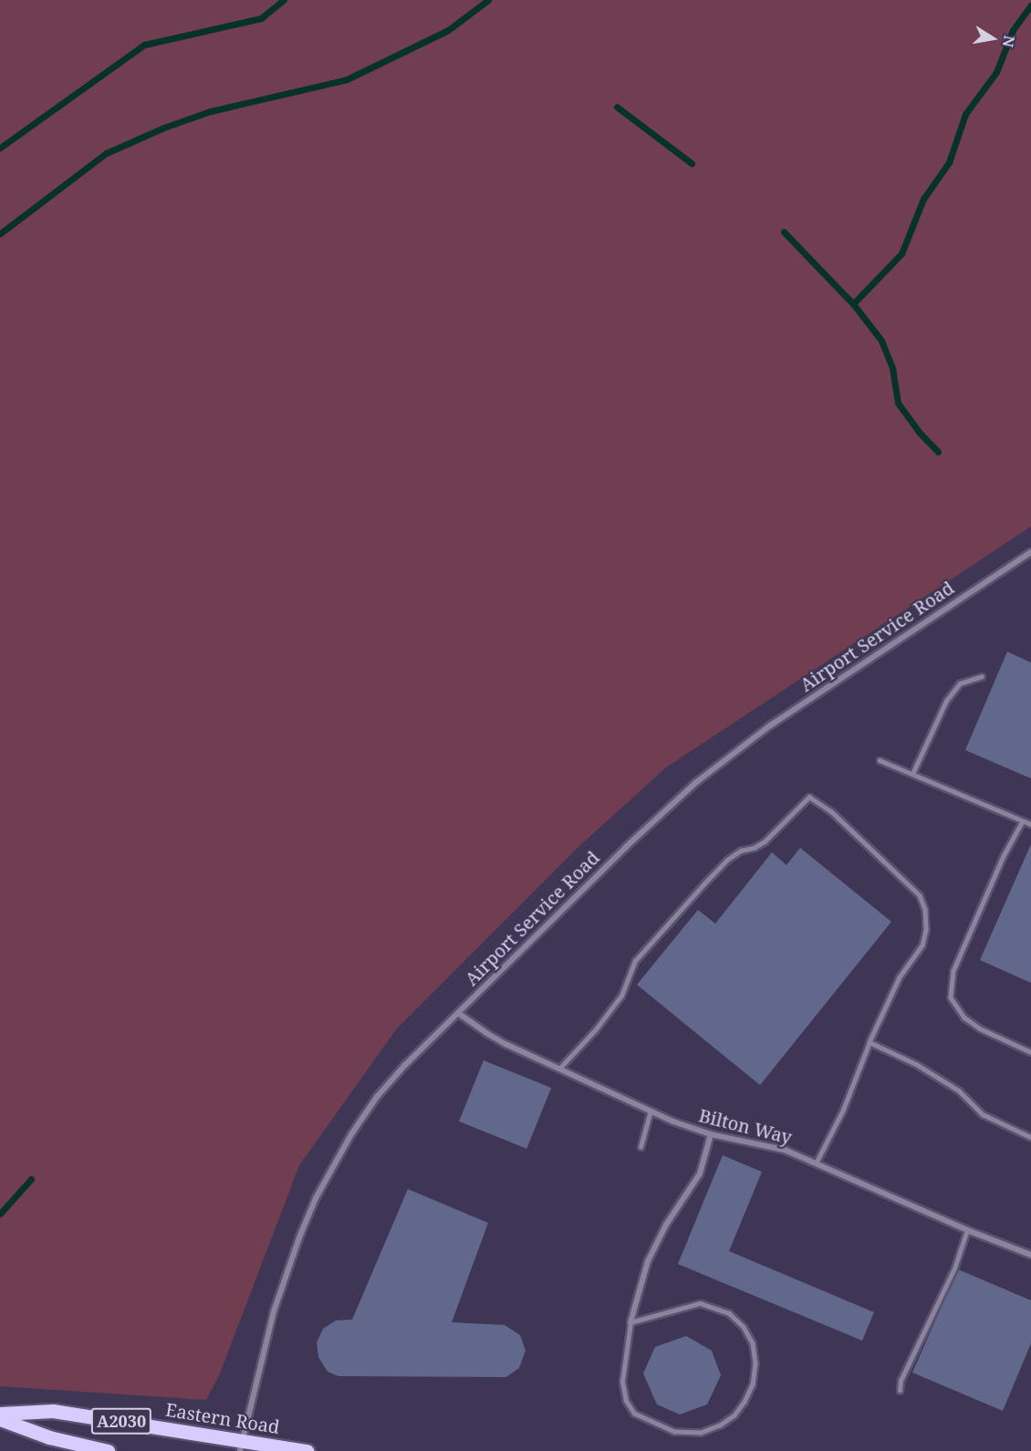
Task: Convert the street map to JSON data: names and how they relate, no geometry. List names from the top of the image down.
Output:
{
  "streets": {
    "main road": ["Eastern Road", "A2030"],
    "street": ["Airport Service Road", "Bilton Way"]
  },
  "crossings": [
    ["Airport Service Road", "Bilton Way"],
    ["Airport Service Road", "Eastern Road"]
  ],
  "north": "right"
}
